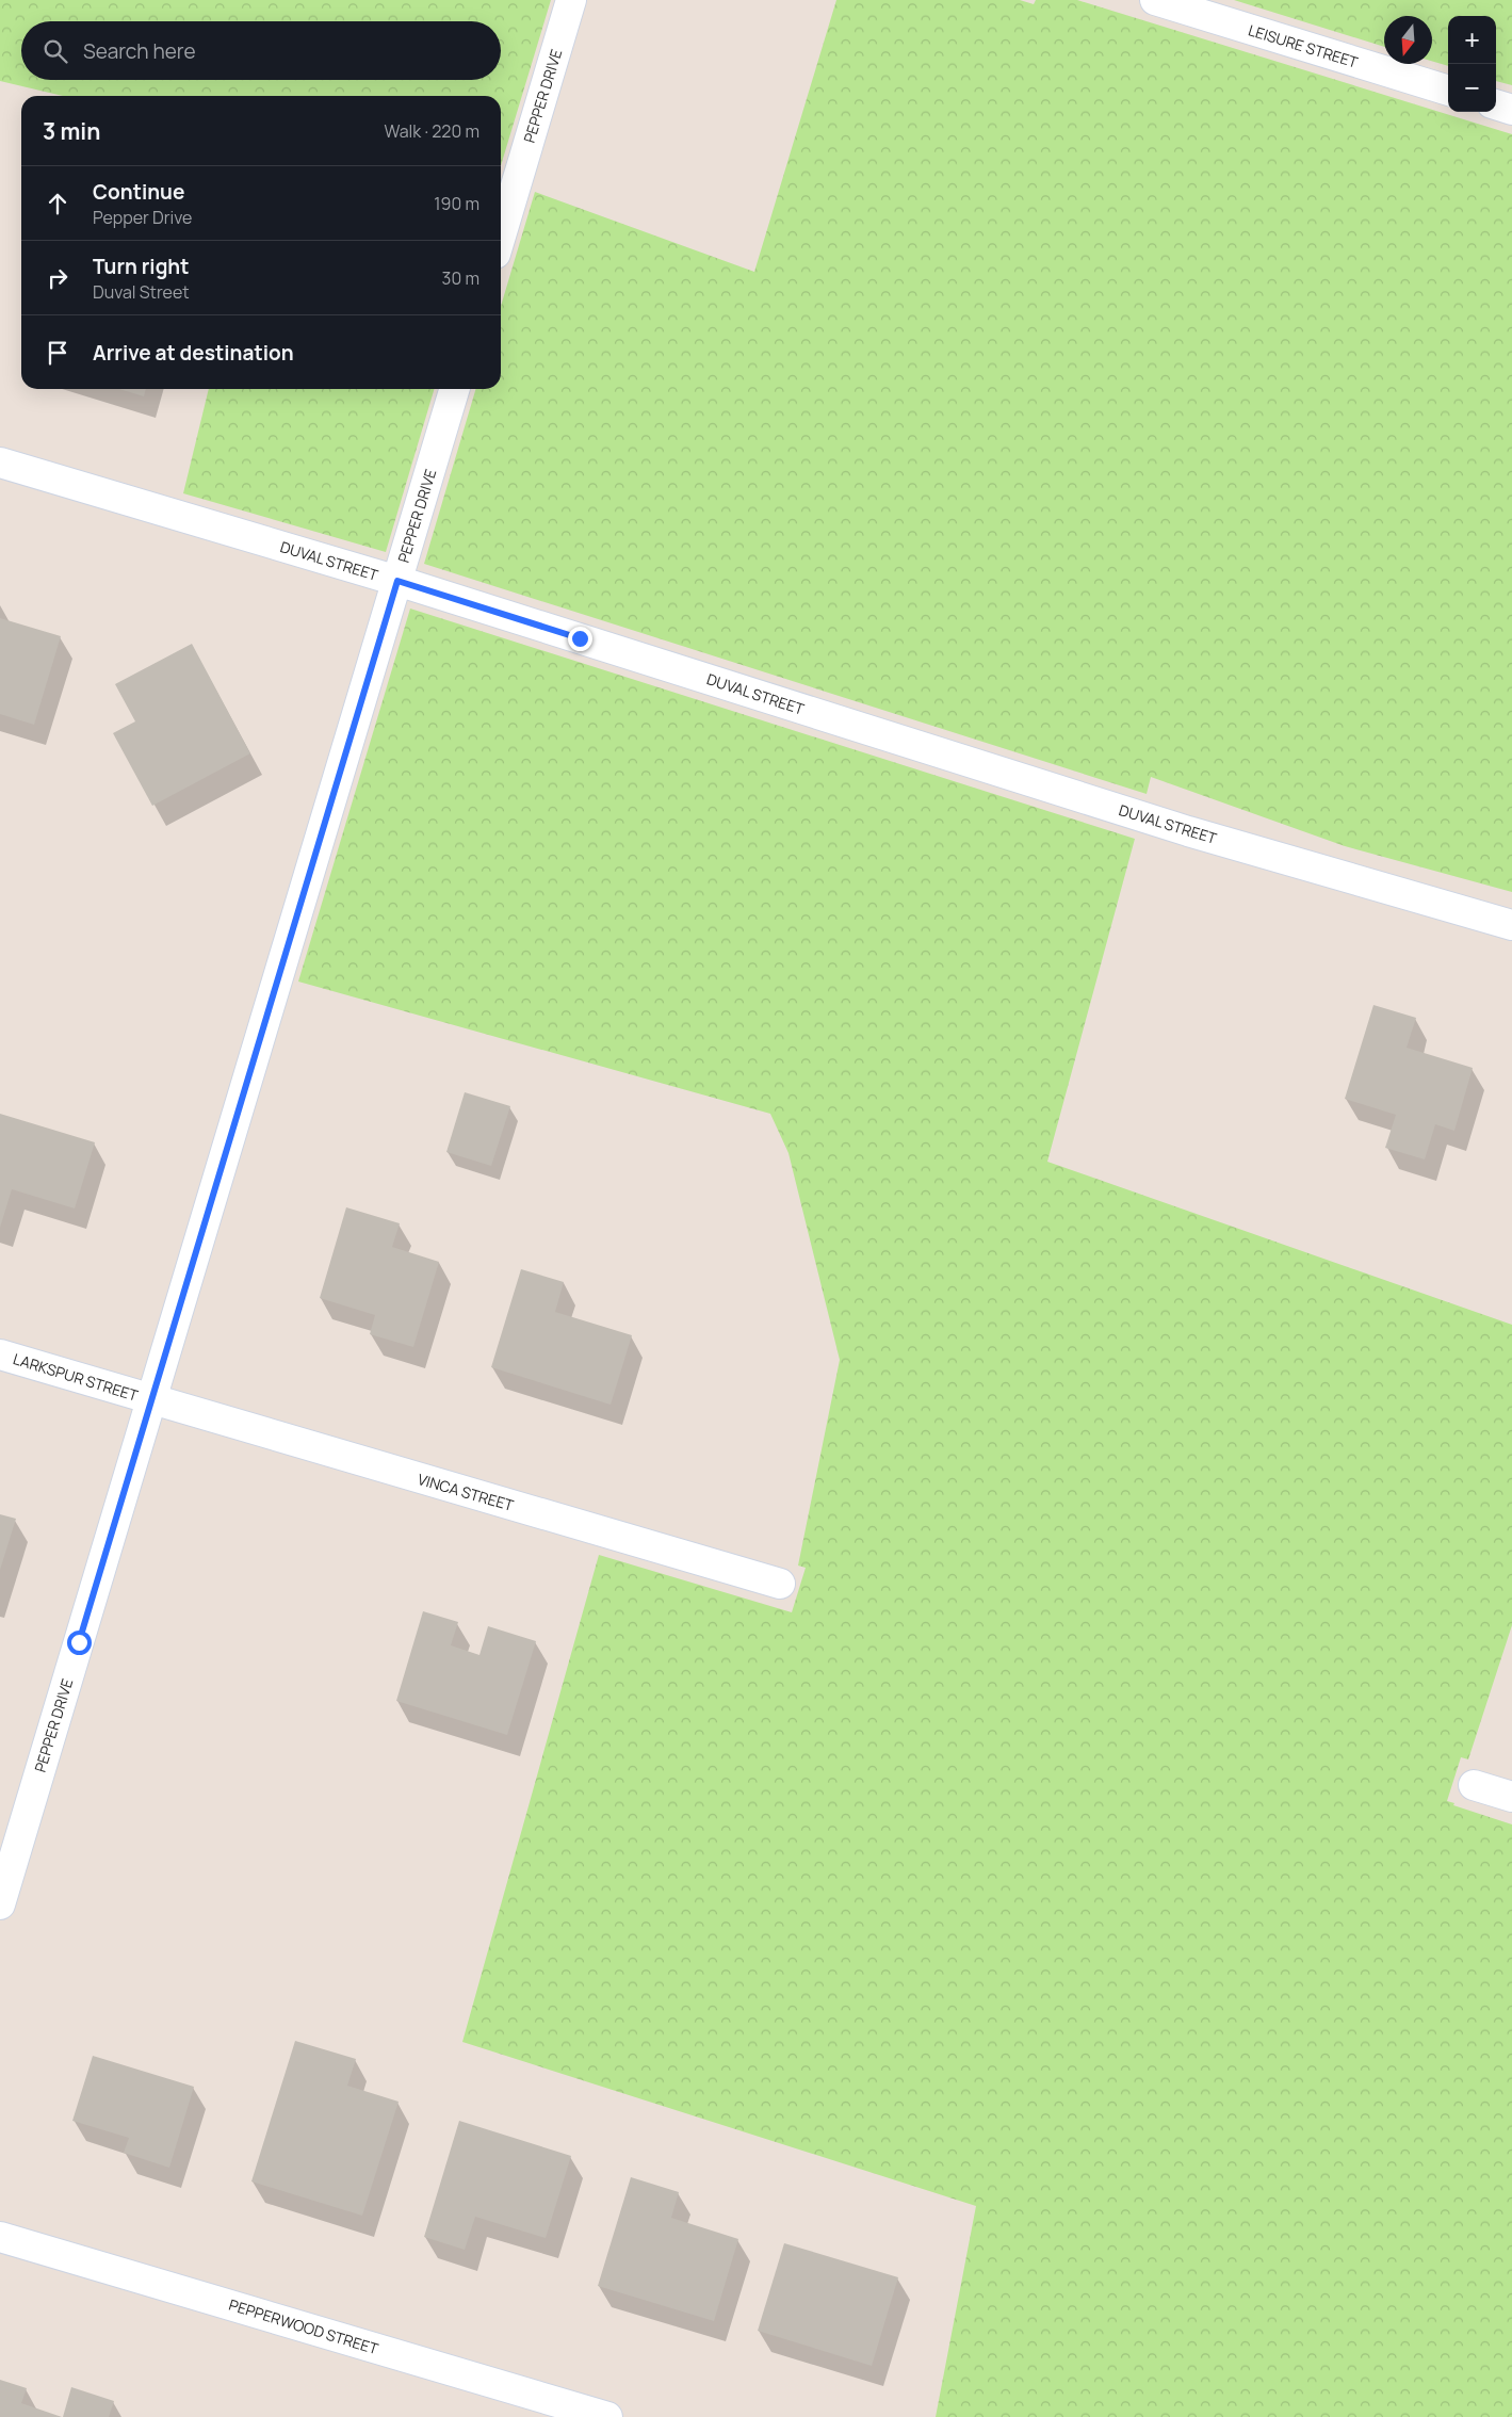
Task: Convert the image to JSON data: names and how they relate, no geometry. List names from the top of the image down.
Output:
{
  "streets": {
    "street": [
      "LEISURE STREET",
      "PEPPER DRIVE",
      "DUVAL STREET",
      "LARKSPUR STREET",
      "VINCA STREET",
      "PEPPERWOOD STREET"
    ]
  },
  "crossings": [
    ["PEPPER DRIVE", "DUVAL STREET"],
    ["PEPPER DRIVE", "LARKSPUR STREET"],
    ["PEPPER DRIVE", "VINCA STREET"],
    ["LARKSPUR STREET", "VINCA STREET"]
  ],
  "north": "bottom",
  "page": {
    "map_buttons": ["+", "−"],
    "search": "Search here",
    "heading": ["3 min", "Walk · 220 m"],
    "list": [
      ["Continue", "Pepper Drive", "190 m"],
      ["Turn right", "Duval Street", "30 m"],
      "Arrive at destination"
    ]
  }
}
